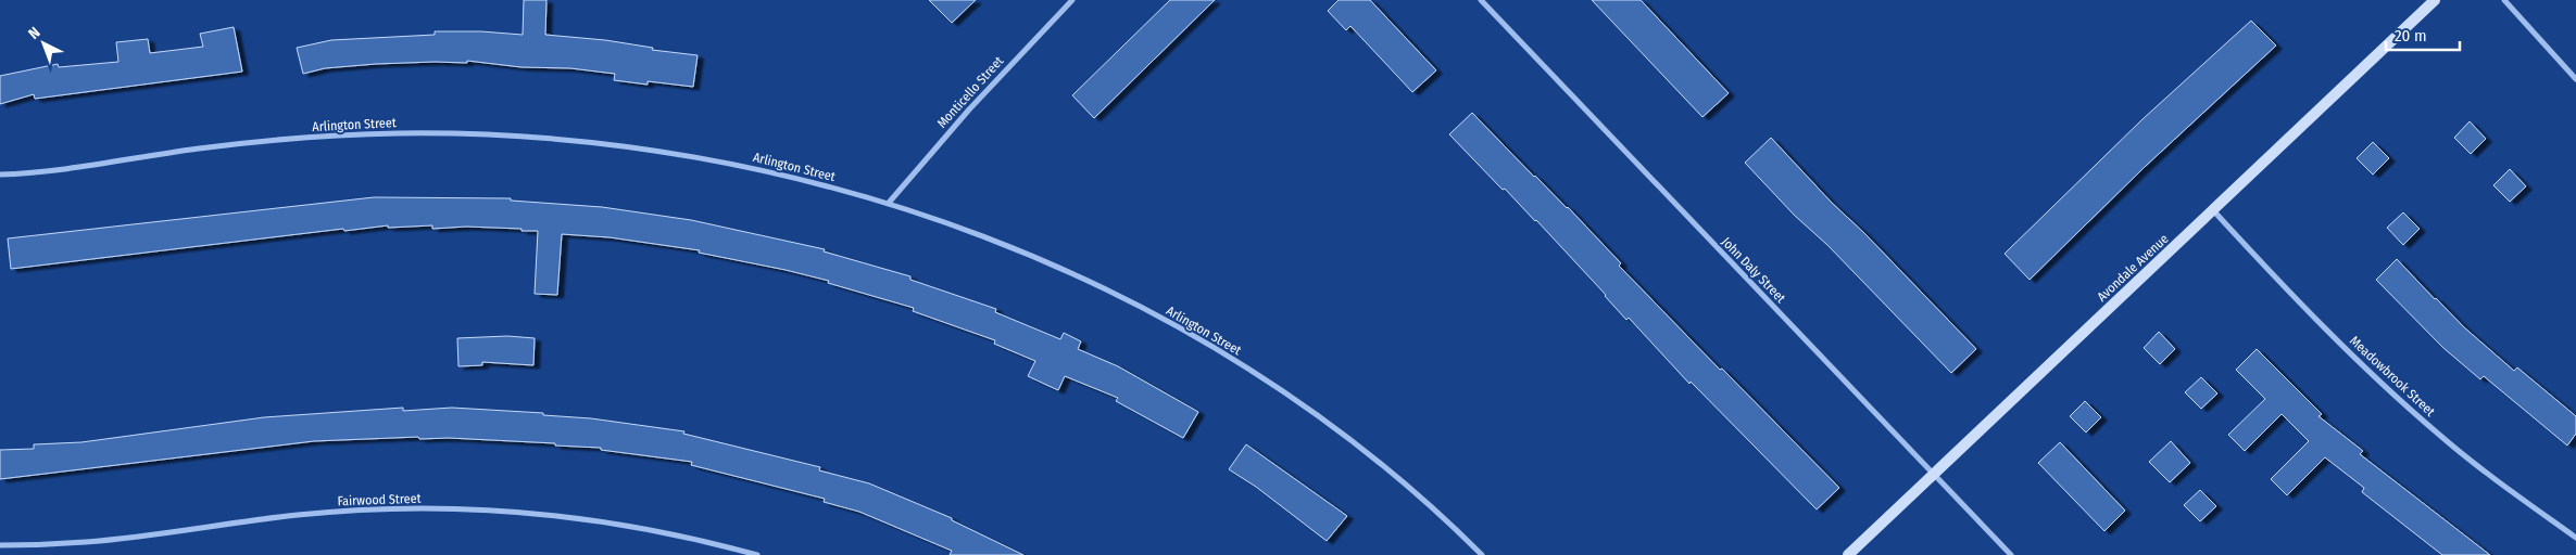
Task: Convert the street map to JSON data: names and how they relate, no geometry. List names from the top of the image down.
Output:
{
  "streets": {
    "street": [
      "Monticello Street",
      "Arlington Street",
      "Avondale Avenue",
      "John Daly Street",
      "Meadowbrook Street",
      "Fairwood Street"
    ]
  },
  "crossings": [
    ["Monticello Street", "Arlington Street"],
    ["Avondale Avenue", "John Daly Street"],
    ["Avondale Avenue", "Meadowbrook Street"]
  ],
  "scale_bar": "20 m",
  "north": "top left"
}
